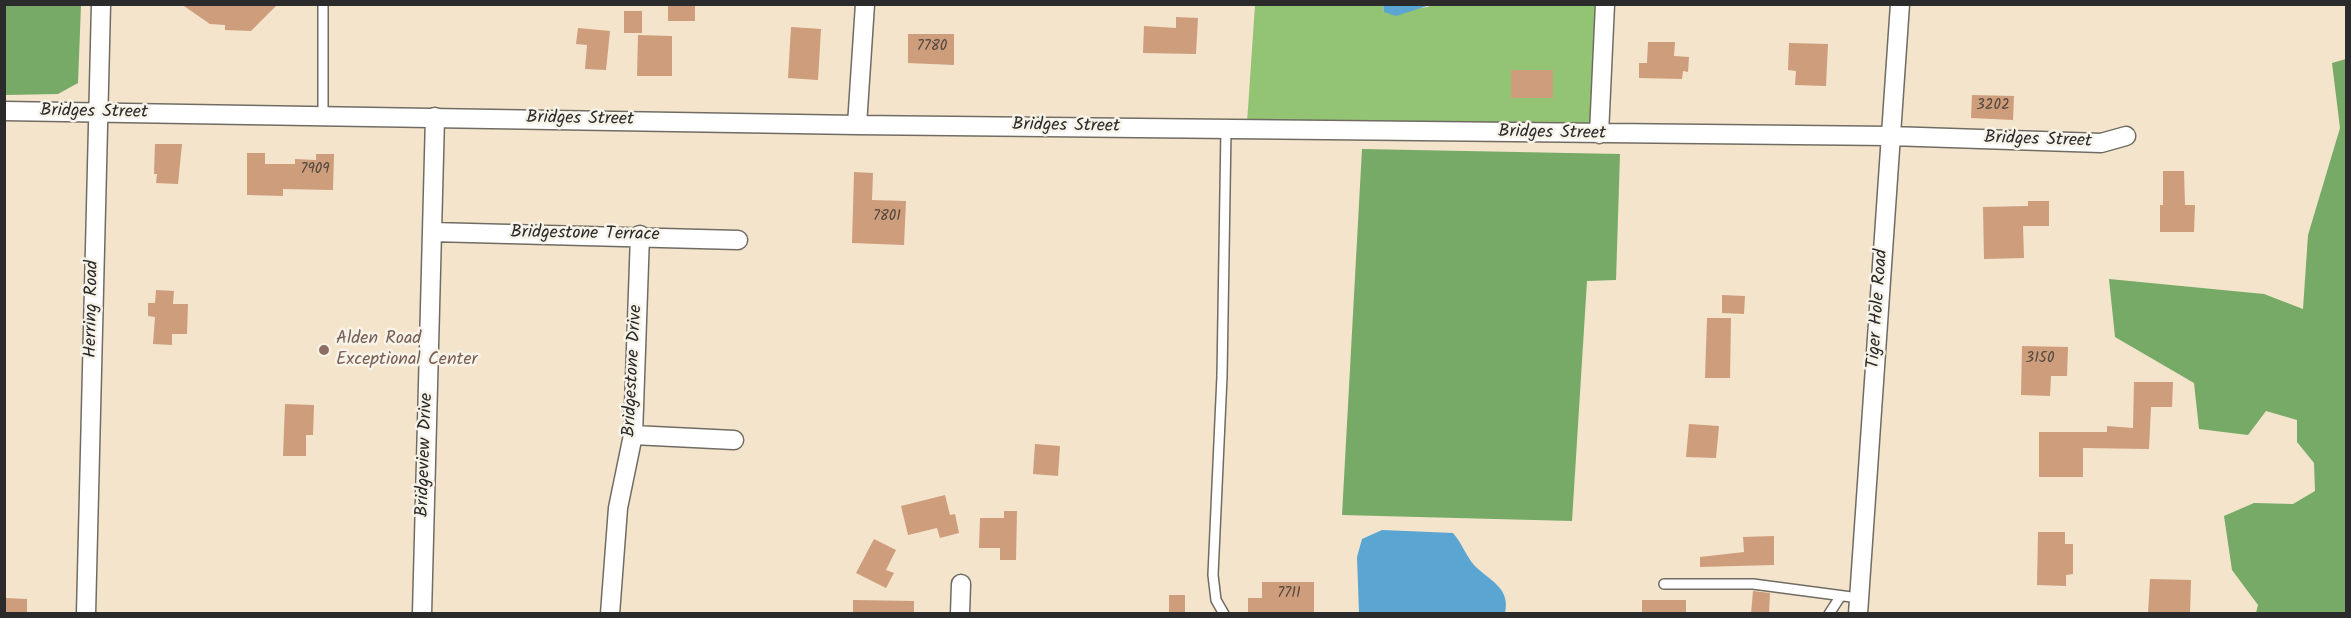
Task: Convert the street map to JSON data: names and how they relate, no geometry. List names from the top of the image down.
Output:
{
  "streets": {
    "street": [
      "Bridges Street",
      "Bridgestone Terrace",
      "Herring Road",
      "Tiger Hole Road",
      "Bridgestone Drive",
      "Bridgeview Drive"
    ]
  },
  "crossings": [
    ["Bridges Street", "Herring Road"],
    ["Bridges Street", "Tiger Hole Road"],
    ["Bridges Street", "Bridgeview Drive"],
    ["Bridgestone Terrace", "Bridgestone Drive"],
    ["Bridgestone Terrace", "Bridgeview Drive"]
  ],
  "places": ["Alden Road Exceptional Center"],
  "house_numbers": [
    "7780",
    "3202",
    "7909",
    "7801",
    "3150",
    "7711"
  ]
}
